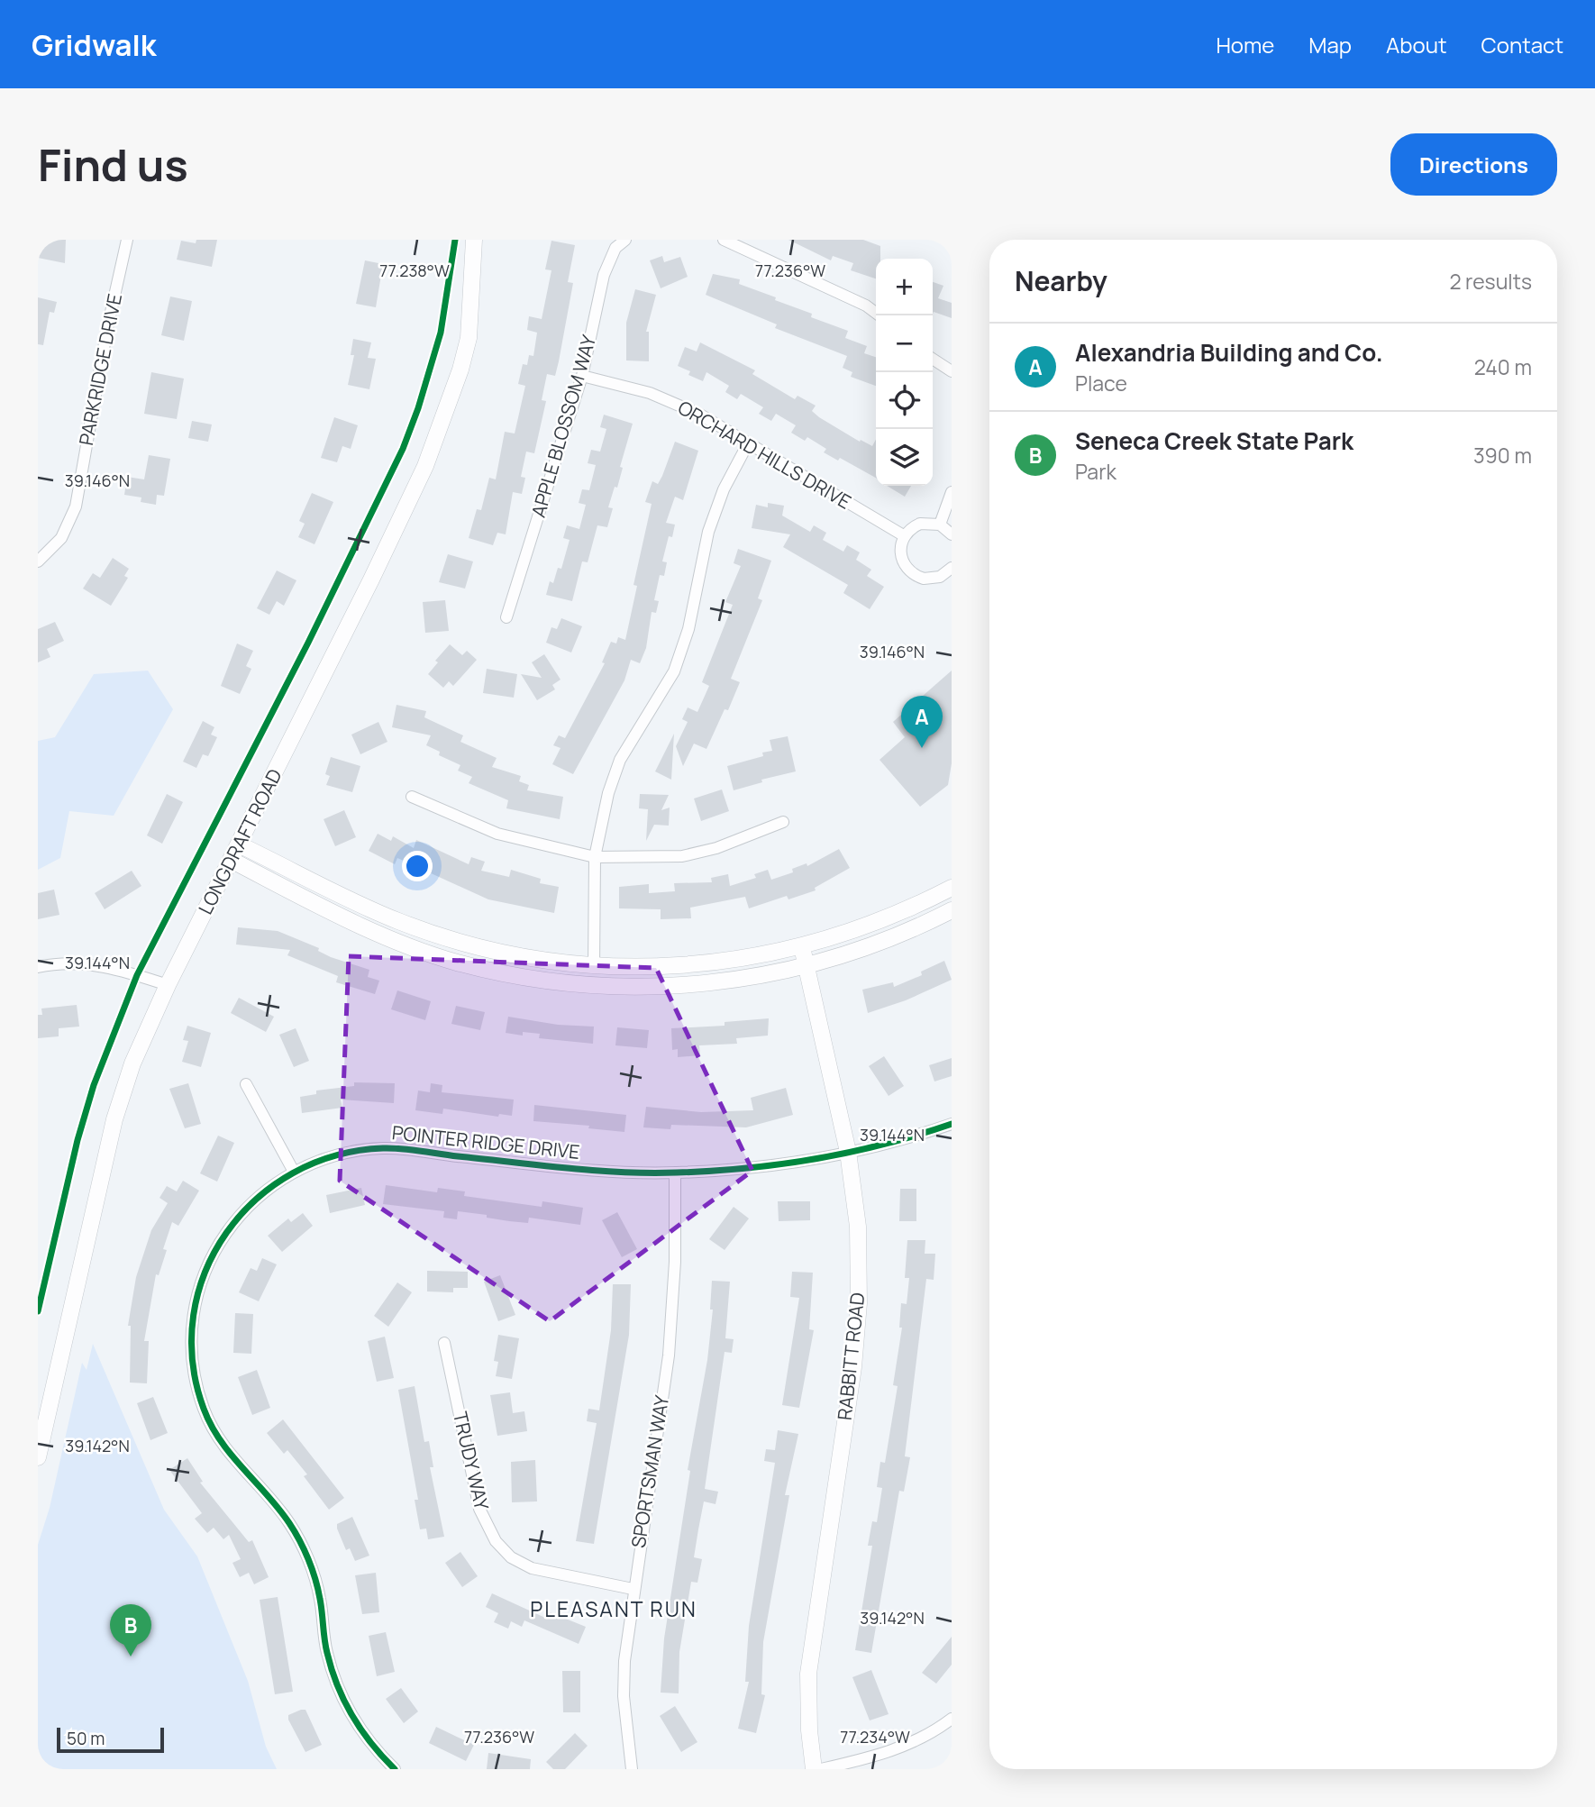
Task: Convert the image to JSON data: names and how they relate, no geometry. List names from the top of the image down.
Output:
{
  "streets": {
    "street": [
      "PARKRIDGE DRIVE",
      "APPLE BLOSSOM WAY",
      "ORCHARD HILLS DRIVE",
      "LONGDRAFT ROAD",
      "POINTER RIDGE DRIVE",
      "RABBITT ROAD",
      "TRUDY WAY",
      "SPORTSMAN WAY"
    ]
  },
  "crossings": [
    ["APPLE BLOSSOM WAY", "ORCHARD HILLS DRIVE"],
    ["POINTER RIDGE DRIVE", "RABBITT ROAD"],
    ["POINTER RIDGE DRIVE", "SPORTSMAN WAY"],
    ["TRUDY WAY", "SPORTSMAN WAY"]
  ],
  "districts": ["PLEASANT RUN"],
  "scale_bar": "50 m",
  "page": {
    "header": "Gridwalk",
    "nav": [
      "Home",
      "Map",
      "About",
      "Contact"
    ],
    "buttons": "Directions",
    "title": "Find us",
    "heading": ["Nearby", "2 results"],
    "map_buttons": ["+", "−"],
    "list": [
      {
        "mark": "A",
        "name": "Alexandria Building and Co.",
        "note": "Place",
        "value": "240 m"
      },
      {
        "mark": "B",
        "name": "Seneca Creek State Park",
        "note": "Park",
        "value": "390 m"
      }
    ],
    "pins": ["A", "B"],
    "scale": "50 m"
  },
  "coordinates": [
    "77.238°W",
    "77.236°W",
    "39.146°N",
    "39.144°N",
    "39.142°N",
    "77.234°W"
  ]
}
